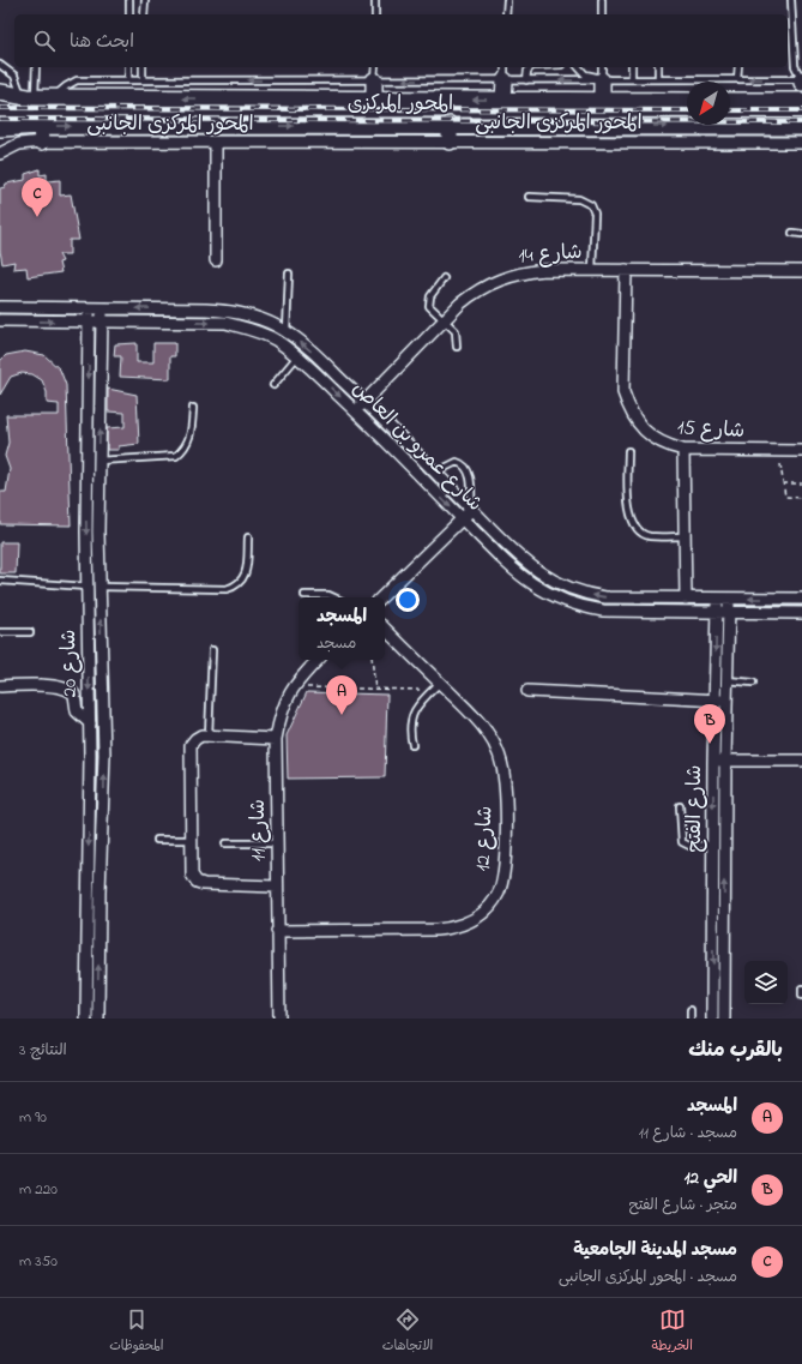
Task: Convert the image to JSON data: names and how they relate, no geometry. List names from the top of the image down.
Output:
{
  "streets": {
    "main road": ["المحور المركزى"],
    "street": [
      "المحور المركزى الجانبى",
      "شارع 14",
      "شارع 15",
      "شارع عمرو بن العاص",
      "شارع 20",
      "شارع الفتح",
      "شارع 11",
      "شارع 12"
    ]
  },
  "crossings": [
    ["المحور المركزى", "المحور المركزى الجانبى"],
    ["شارع 14", "شارع 15"],
    ["شارع 14", "شارع عمرو بن العاص"],
    ["شارع عمرو بن العاص", "شارع 20"],
    ["شارع عمرو بن العاص", "شارع الفتح"],
    ["شارع 11", "شارع 12"]
  ],
  "north": "bottom left",
  "page": {
    "search": "ابحث هنا",
    "pins": ["C", "A", "B"],
    "popup": ["المسجد", "مسجد"],
    "heading": ["بالقرب منك", "النتائج: 3"],
    "list": [
      {
        "mark": "A",
        "name": "المسجد",
        "note": "مسجد · شارع 11",
        "value": "90 m"
      },
      {
        "mark": "B",
        "name": "الحي 12",
        "note": "متجر · شارع الفتح",
        "value": "220 m"
      },
      {
        "mark": "C",
        "name": "مسجد المدينة الجامعية",
        "note": "مسجد · المحور المركزى الجانبى",
        "value": "350 m"
      }
    ],
    "nav": ["الخريطة", "الاتجاهات", "المحفوظات"]
  }
}
